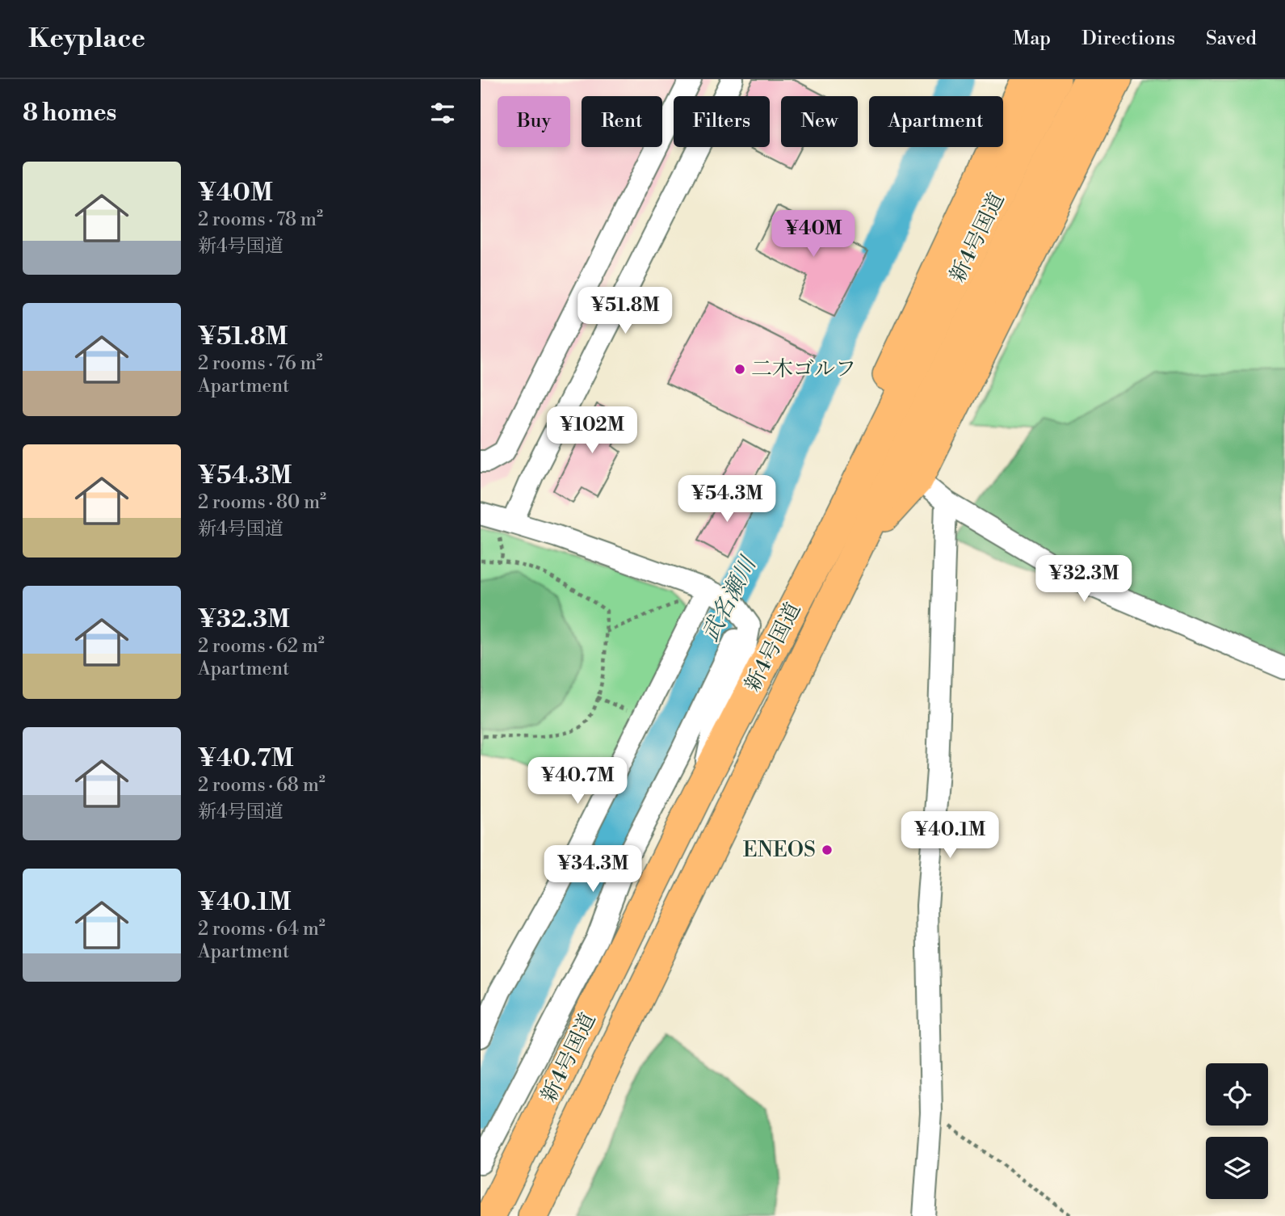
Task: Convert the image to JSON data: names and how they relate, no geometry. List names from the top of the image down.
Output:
{
  "streets": {
    "highway": ["新4号国道"]
  },
  "water": ["武名瀬川"],
  "places": ["二木ゴルフ", "ENEOS"],
  "page": {
    "header": "Keyplace",
    "nav": ["Map", "Directions", "Saved"],
    "heading": "8 homes",
    "chip": [
      "Buy",
      "Rent",
      "Filters",
      "New",
      "Apartment"
    ],
    "list": [
      {
        "name": "¥40M",
        "note": "2 rooms · 78 m² · 新4号国道"
      },
      {
        "name": "¥51.8M",
        "note": "2 rooms · 76 m² · Apartment"
      },
      {
        "name": "¥54.3M",
        "note": "2 rooms · 80 m² · 新4号国道"
      },
      {
        "name": "¥32.3M",
        "note": "2 rooms · 62 m² · Apartment"
      },
      {
        "name": "¥40.7M",
        "note": "2 rooms · 68 m² · 新4号国道"
      },
      {
        "name": "¥40.1M",
        "note": "2 rooms · 64 m² · Apartment"
      }
    ],
    "price": [
      "¥40M",
      "¥51.8M",
      "¥102M",
      "¥54.3M",
      "¥32.3M",
      "¥40.7M",
      "¥40.1M",
      "¥34.3M"
    ]
  }
}
